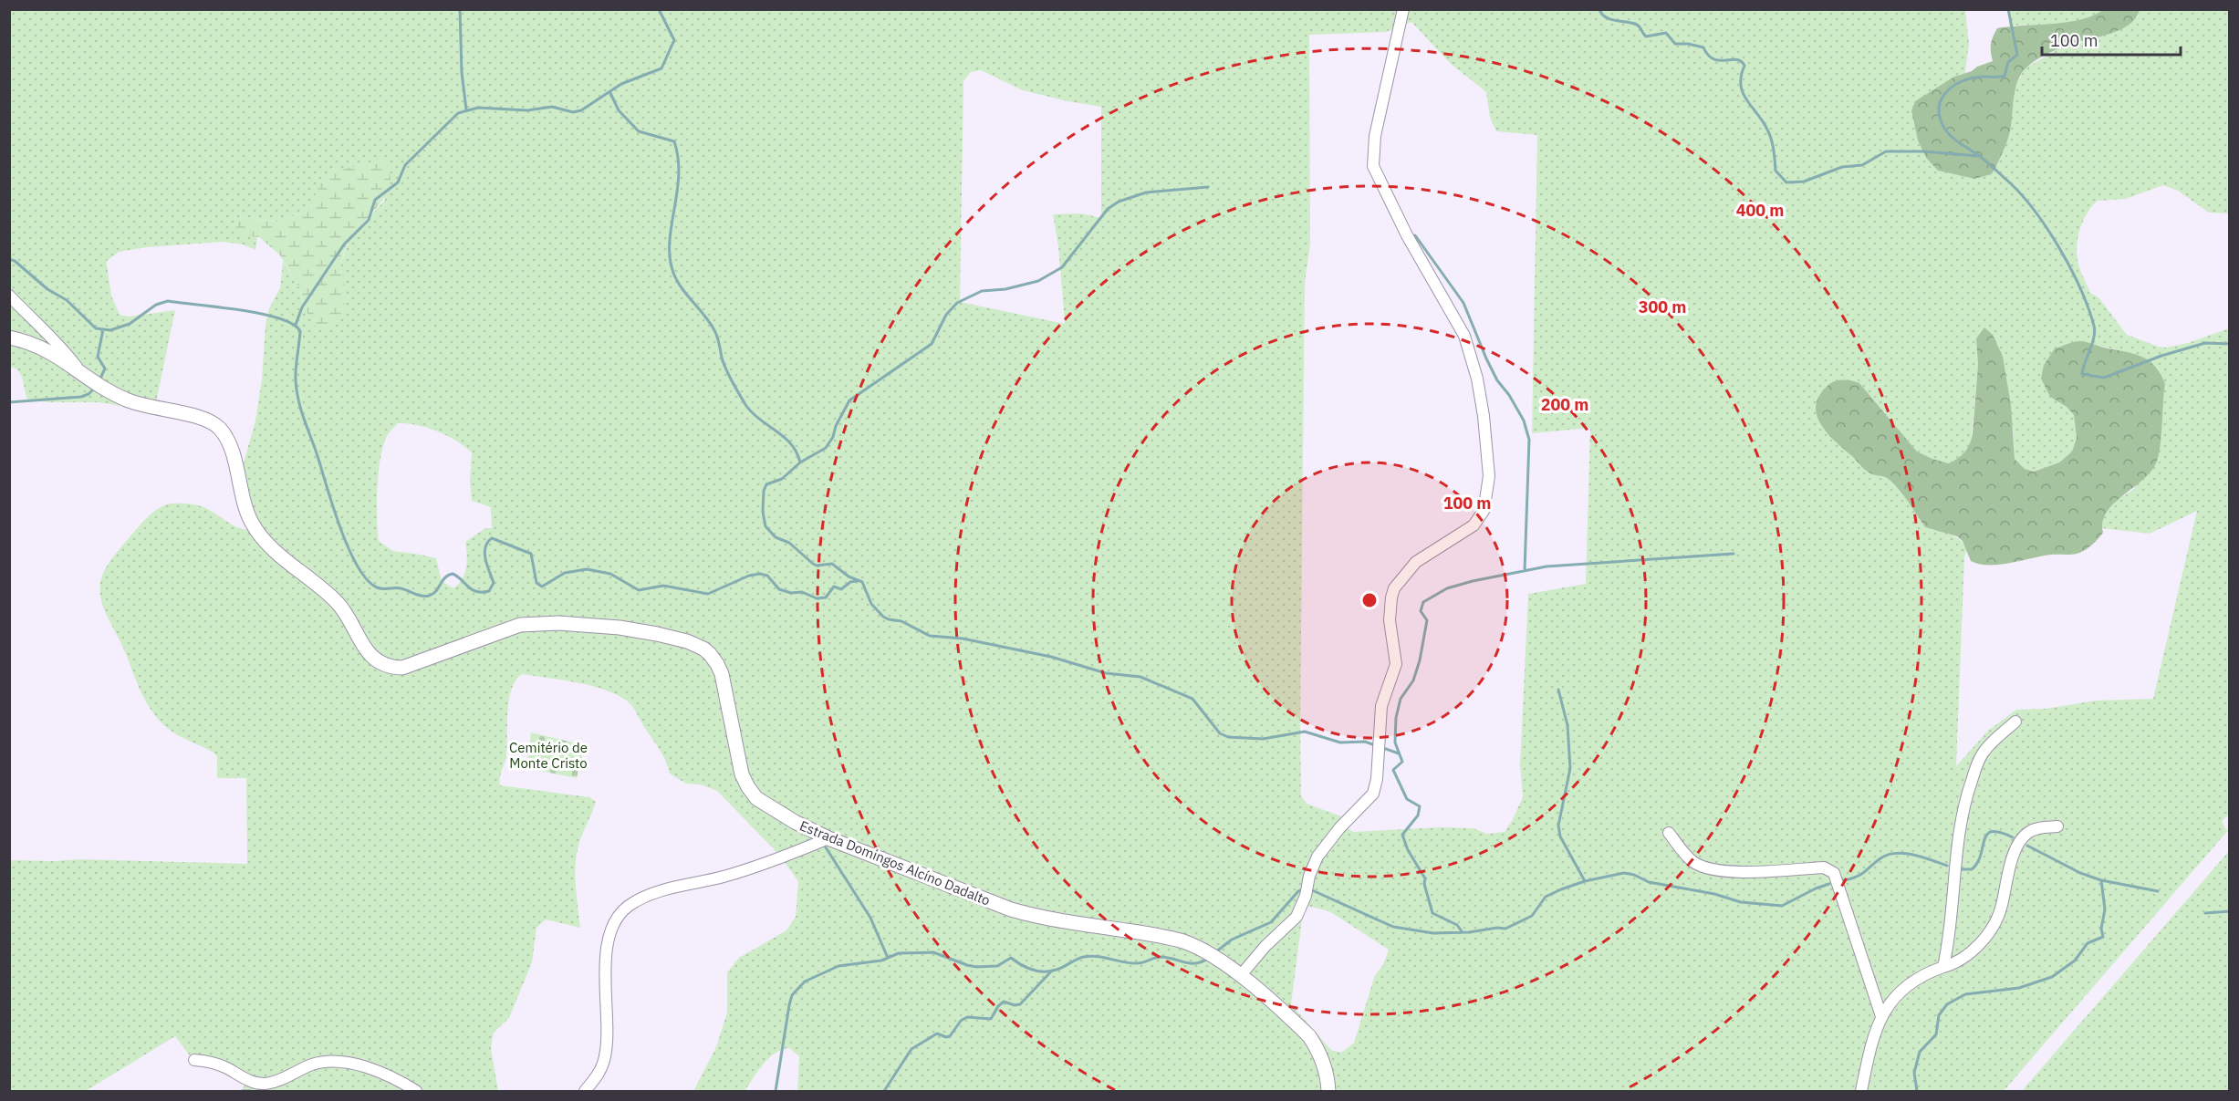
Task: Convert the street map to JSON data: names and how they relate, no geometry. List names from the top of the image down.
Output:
{
  "streets": {
    "street": ["Estrada Domingos Alcíno Dadalto"]
  },
  "parks": ["Cemitério de Monte Cristo"],
  "scale_bar": "100 m",
  "rings": [
    "400 m",
    "300 m",
    "200 m",
    "100 m"
  ]
}
